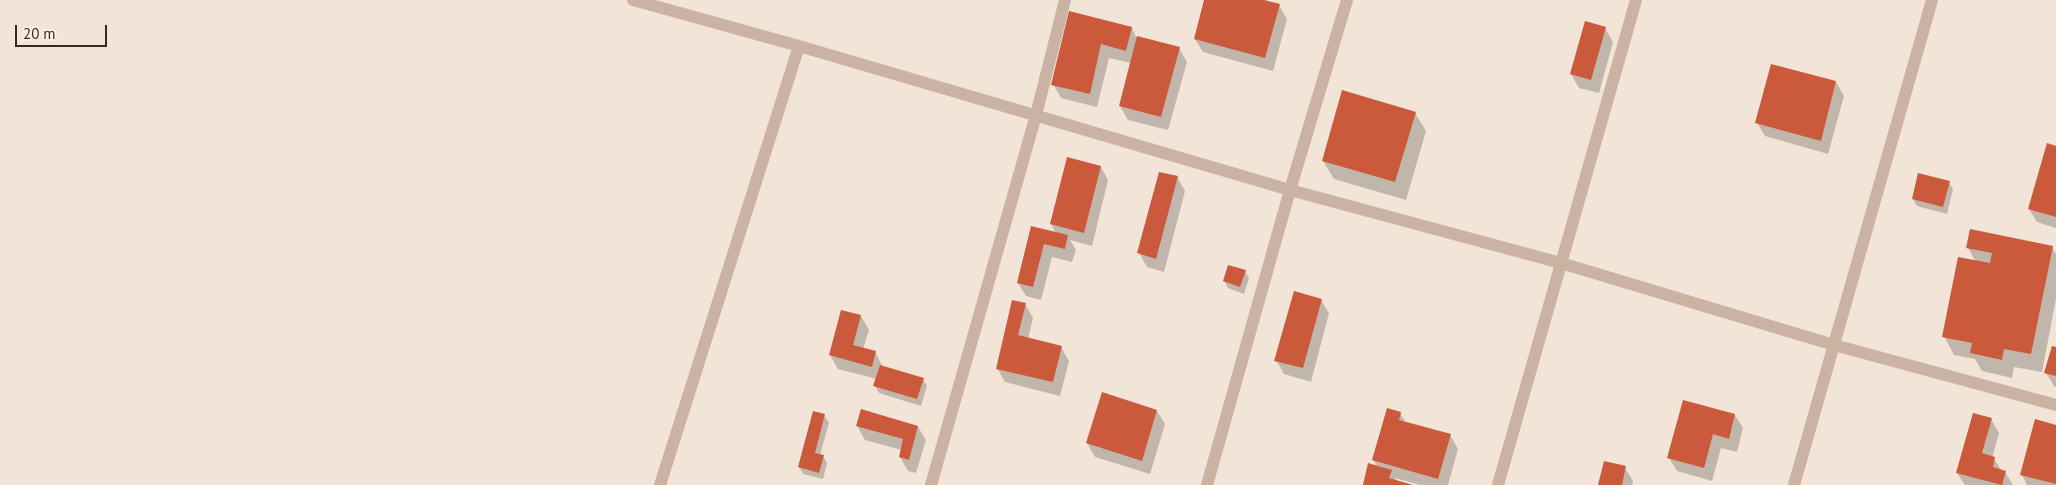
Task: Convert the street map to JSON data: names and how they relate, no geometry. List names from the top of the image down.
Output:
{
  "scale_bar": "20 m"
}
